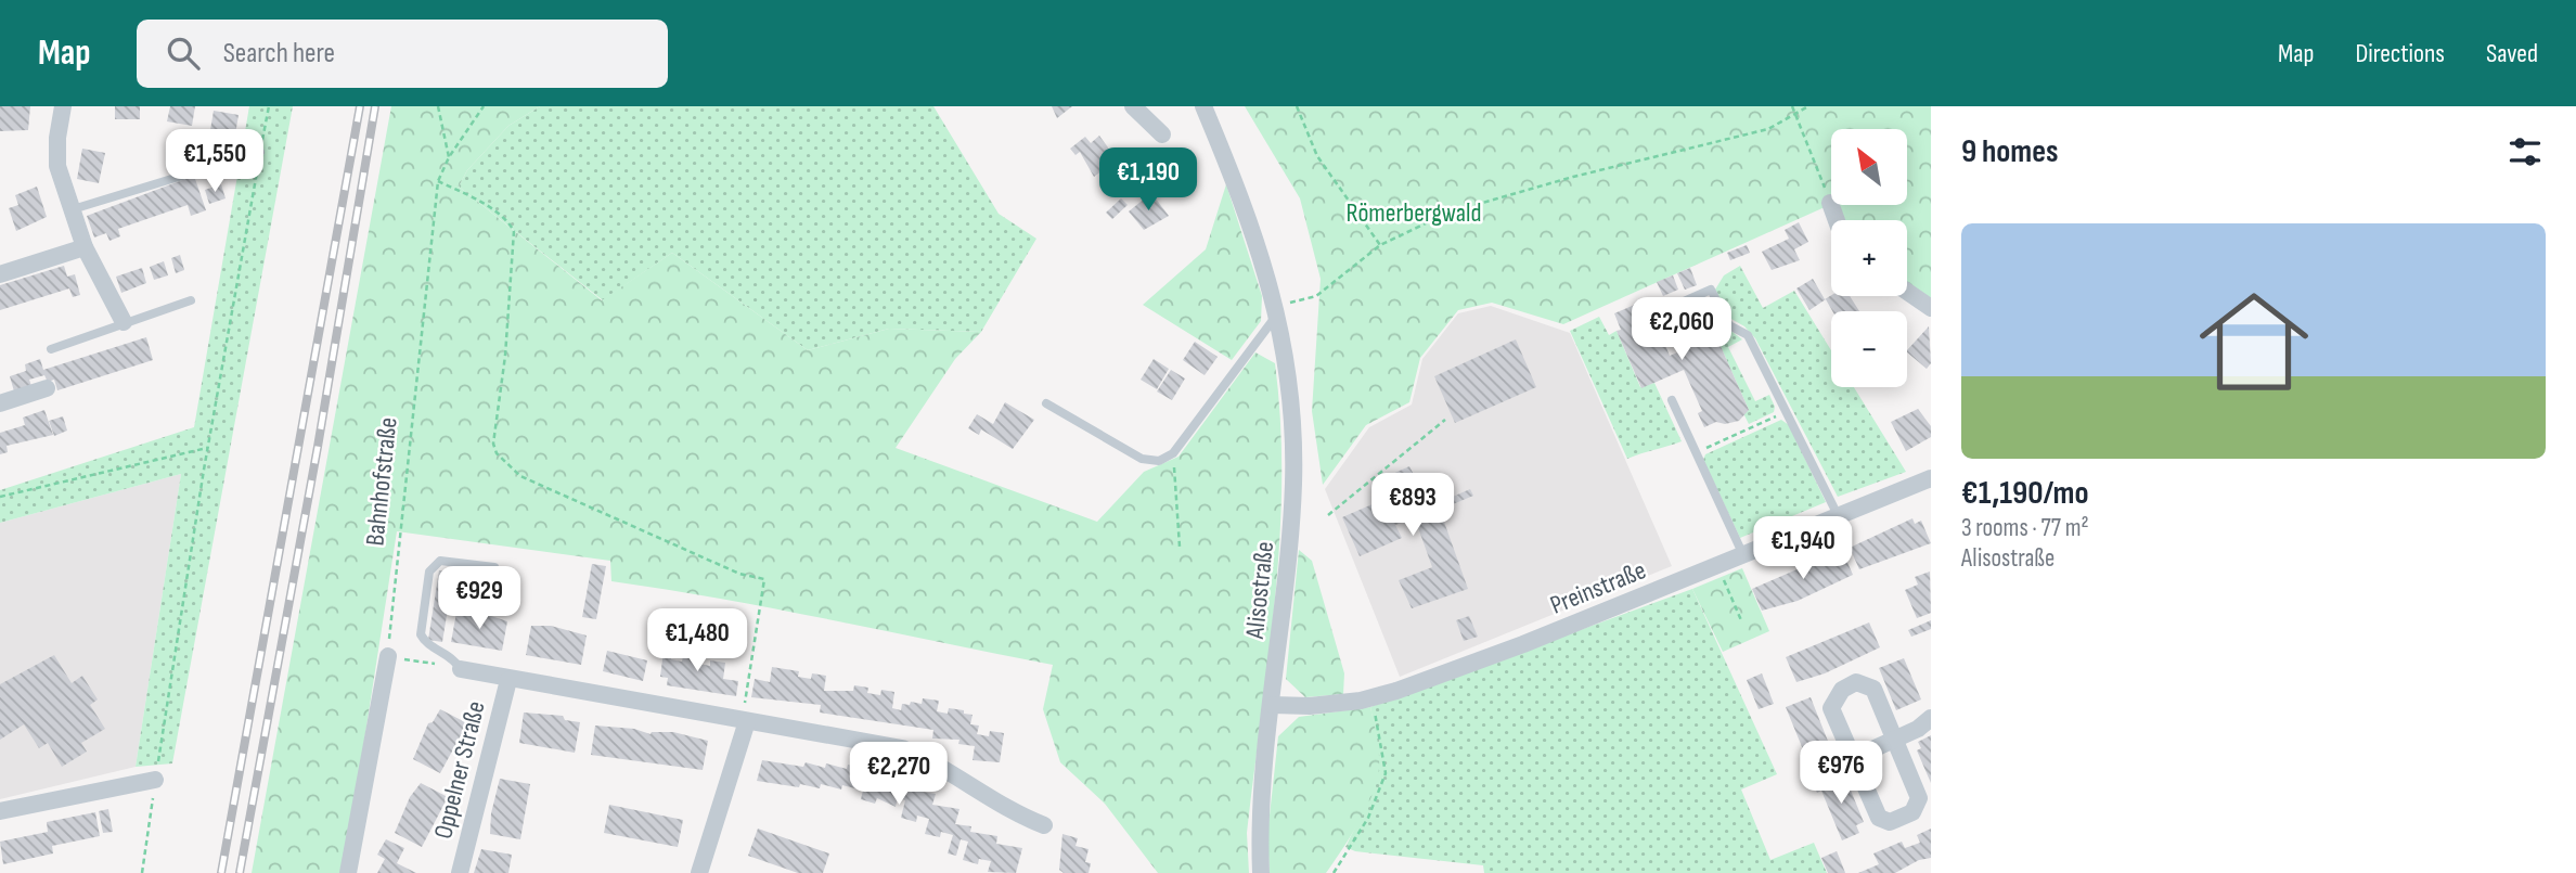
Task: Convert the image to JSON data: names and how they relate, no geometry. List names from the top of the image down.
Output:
{
  "streets": {
    "street": ["Preinstraße", "Alisostraße", "Oppelner Straße"],
    "path": ["Bahnhofstraße"]
  },
  "crossings": [
    ["Preinstraße", "Alisostraße"]
  ],
  "parks": ["Römerbergwald"],
  "north": "top left",
  "page": {
    "header": "Map",
    "search": "Search here",
    "nav": ["Map", "Directions", "Saved"],
    "heading": "9 homes",
    "map_buttons": ["+", "−"],
    "price": [
      "€1,550",
      "€1,190",
      "€2,060",
      "€893",
      "€1,940",
      "€929",
      "€1,480",
      "€976",
      "€2,270"
    ],
    "list": [
      {
        "name": "€1,190/mo",
        "note": "3 rooms · 77 m² · Alisostraße"
      }
    ]
  }
}
